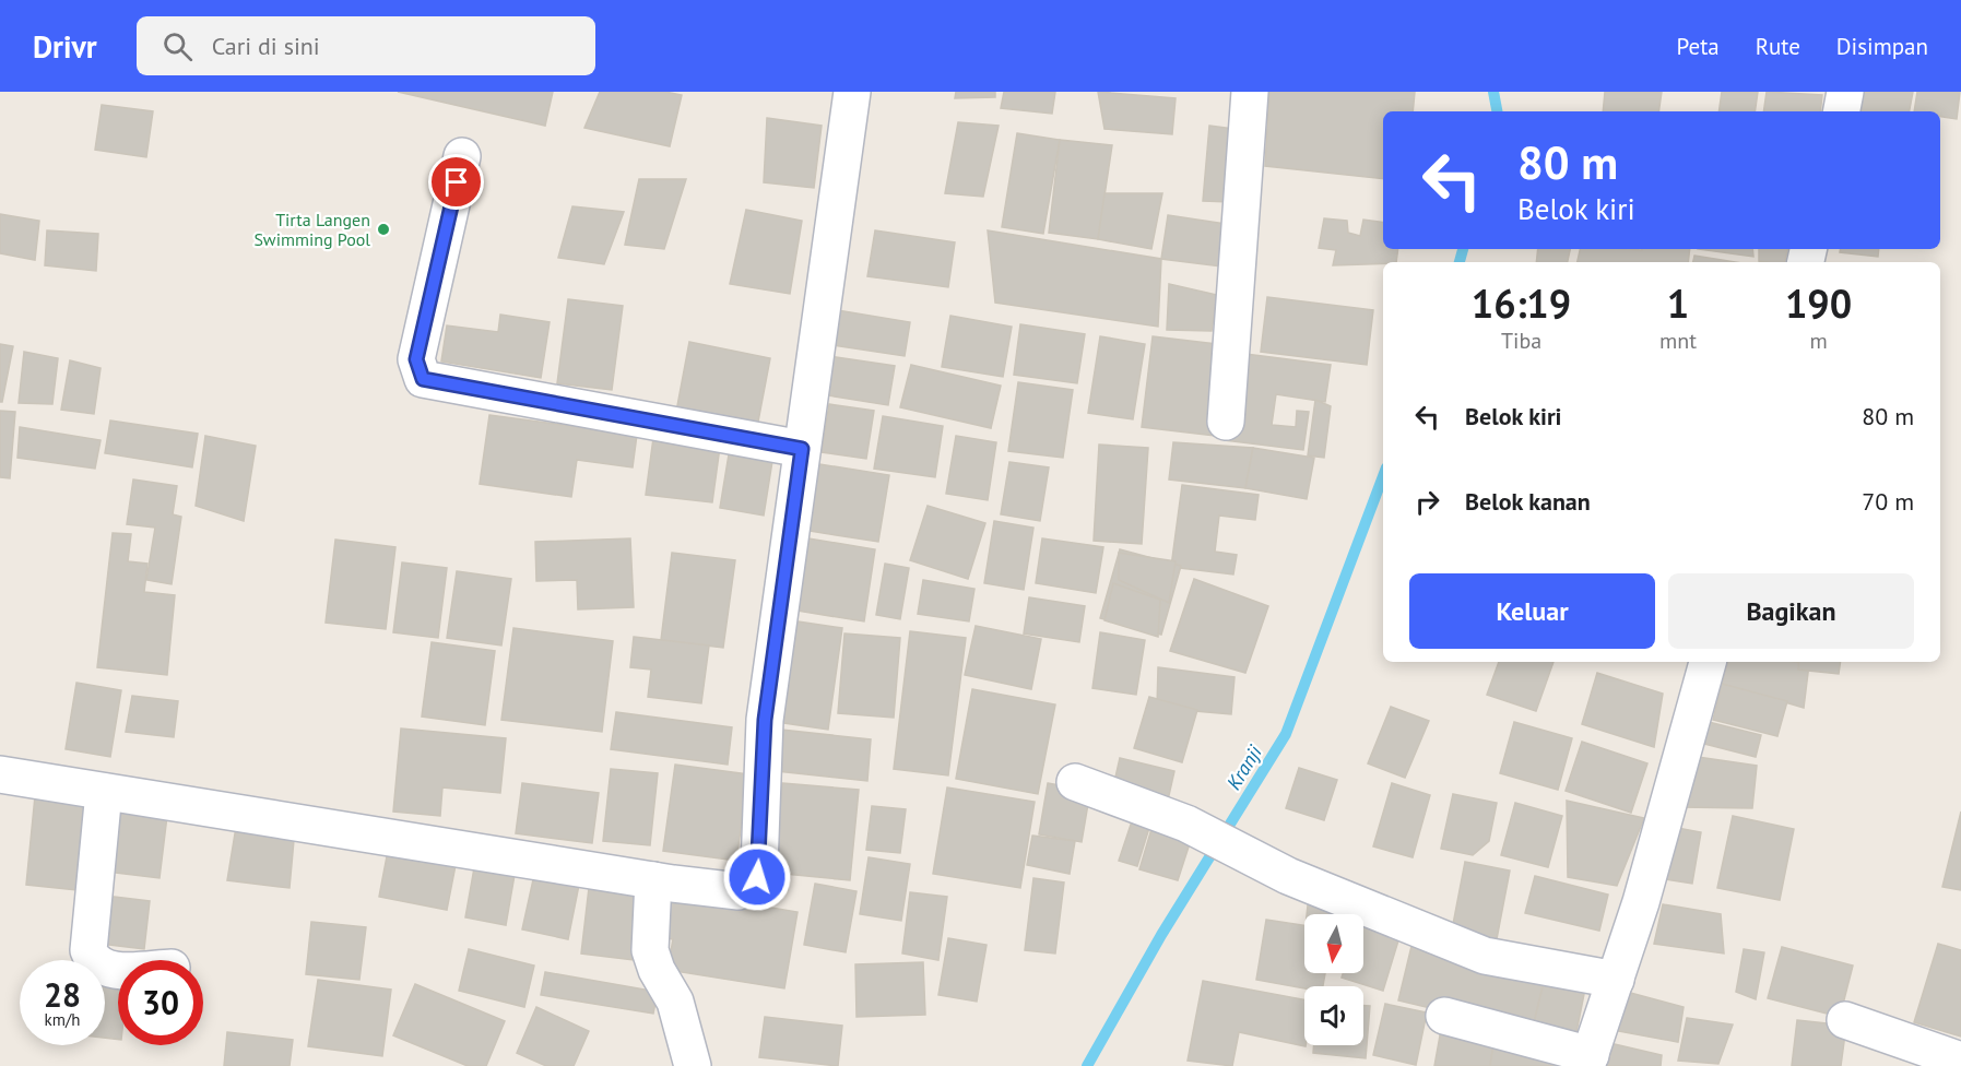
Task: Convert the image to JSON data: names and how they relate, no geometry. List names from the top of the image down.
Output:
{
  "water": ["Kranji"],
  "places": ["Tirta Langen Swimming Pool"],
  "north": "bottom",
  "page": {
    "header": "Drivr",
    "search": "Cari di sini",
    "nav": ["Peta", "Rute", "Disimpan"],
    "turn": ["80 m", "Belok kiri"],
    "eta": [
      "16:19",
      "Tiba",
      "1",
      "mnt",
      "190",
      "m"
    ],
    "list": [
      {
        "name": "Belok kiri",
        "value": "80 m"
      },
      {
        "name": "Belok kanan",
        "value": "70 m"
      }
    ],
    "buttons": ["Keluar", "Bagikan"],
    "speed": "28 km/h",
    "limit": "30"
  }
}
